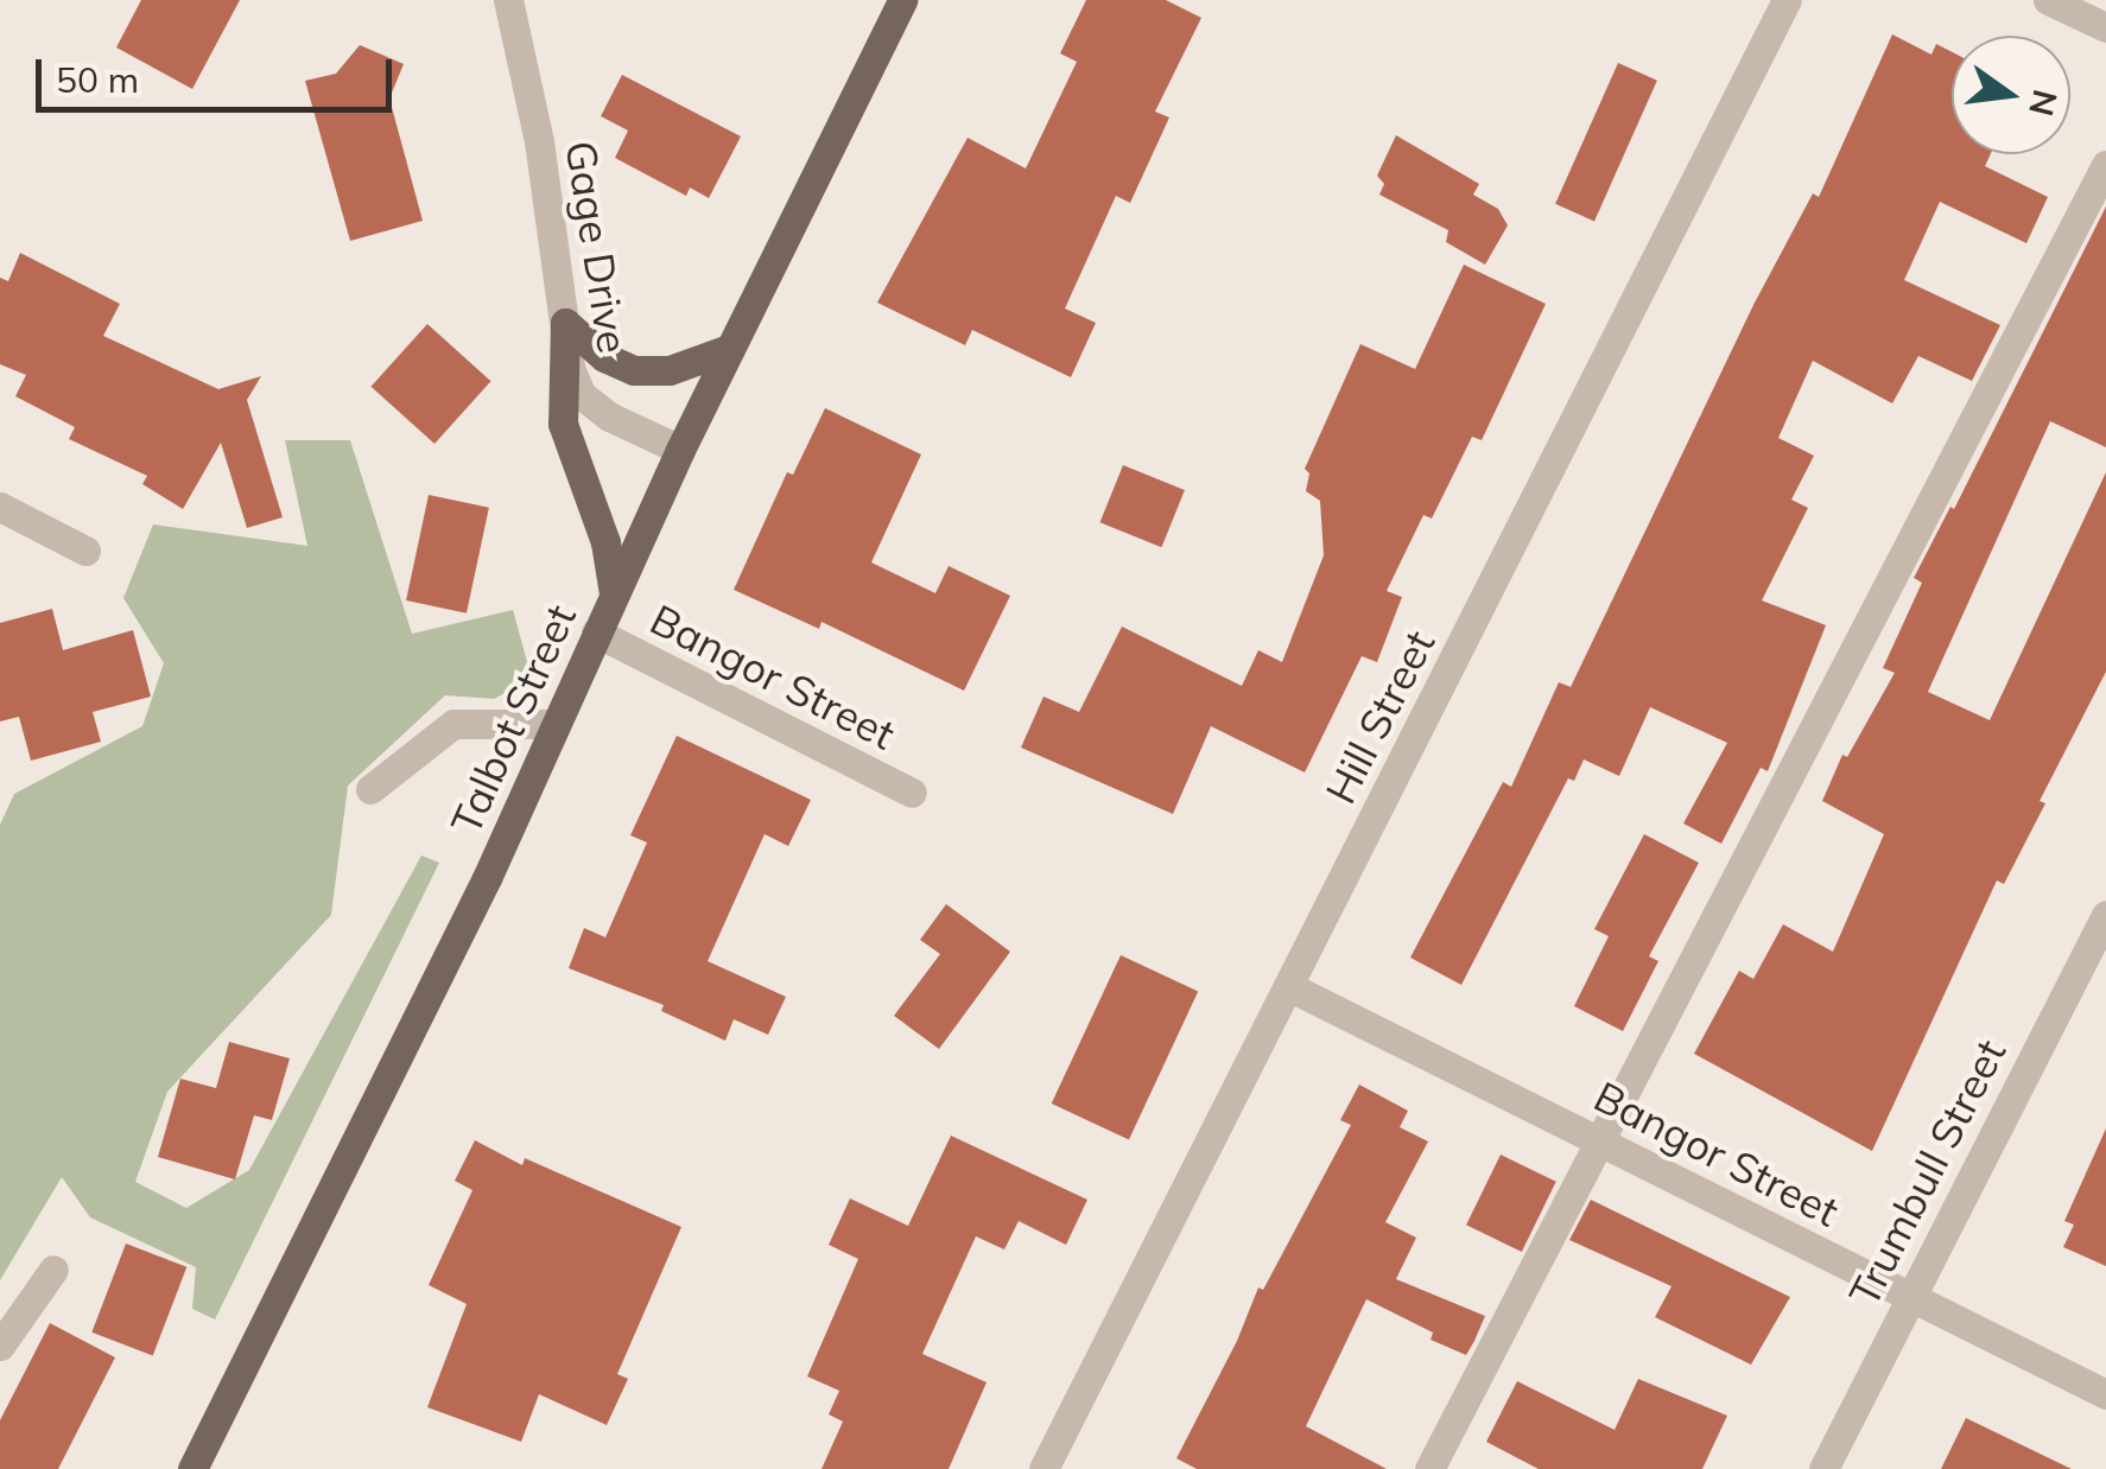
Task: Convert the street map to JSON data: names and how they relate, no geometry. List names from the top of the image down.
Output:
{
  "streets": {
    "main road": ["Talbot Street"],
    "street": [
      "Gage Drive",
      "Bangor Street",
      "Hill Street",
      "Trumbull Street"
    ]
  },
  "crossings": [
    ["Gage Drive", "Talbot Street"],
    ["Bangor Street", "Hill Street"],
    ["Bangor Street", "Talbot Street"],
    ["Bangor Street", "Trumbull Street"]
  ],
  "scale_bar": "50 m",
  "north": "right"
}
